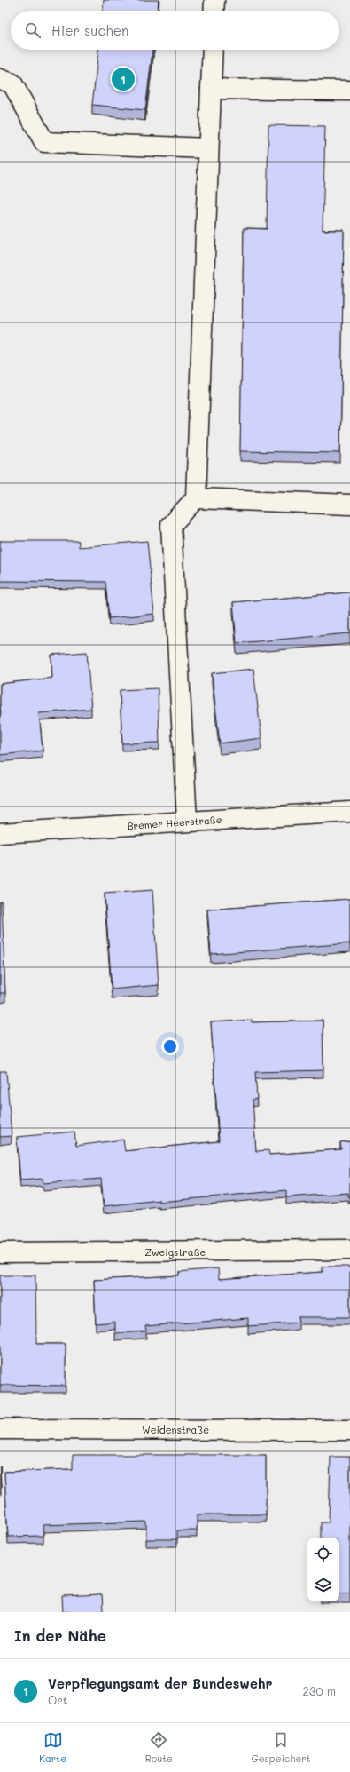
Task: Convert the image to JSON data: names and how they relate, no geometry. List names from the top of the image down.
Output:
{
  "streets": {
    "street": ["Bremer Heerstraße", "Zweigstraße", "Weidenstraße"]
  },
  "page": {
    "search": "Hier suchen",
    "pins": "1",
    "heading": "In der Nähe",
    "list": [
      {
        "mark": "1",
        "name": "Verpflegungsamt der Bundeswehr",
        "note": "Ort",
        "value": "230 m"
      }
    ],
    "nav": ["Karte", "Route", "Gespeichert"]
  }
}
